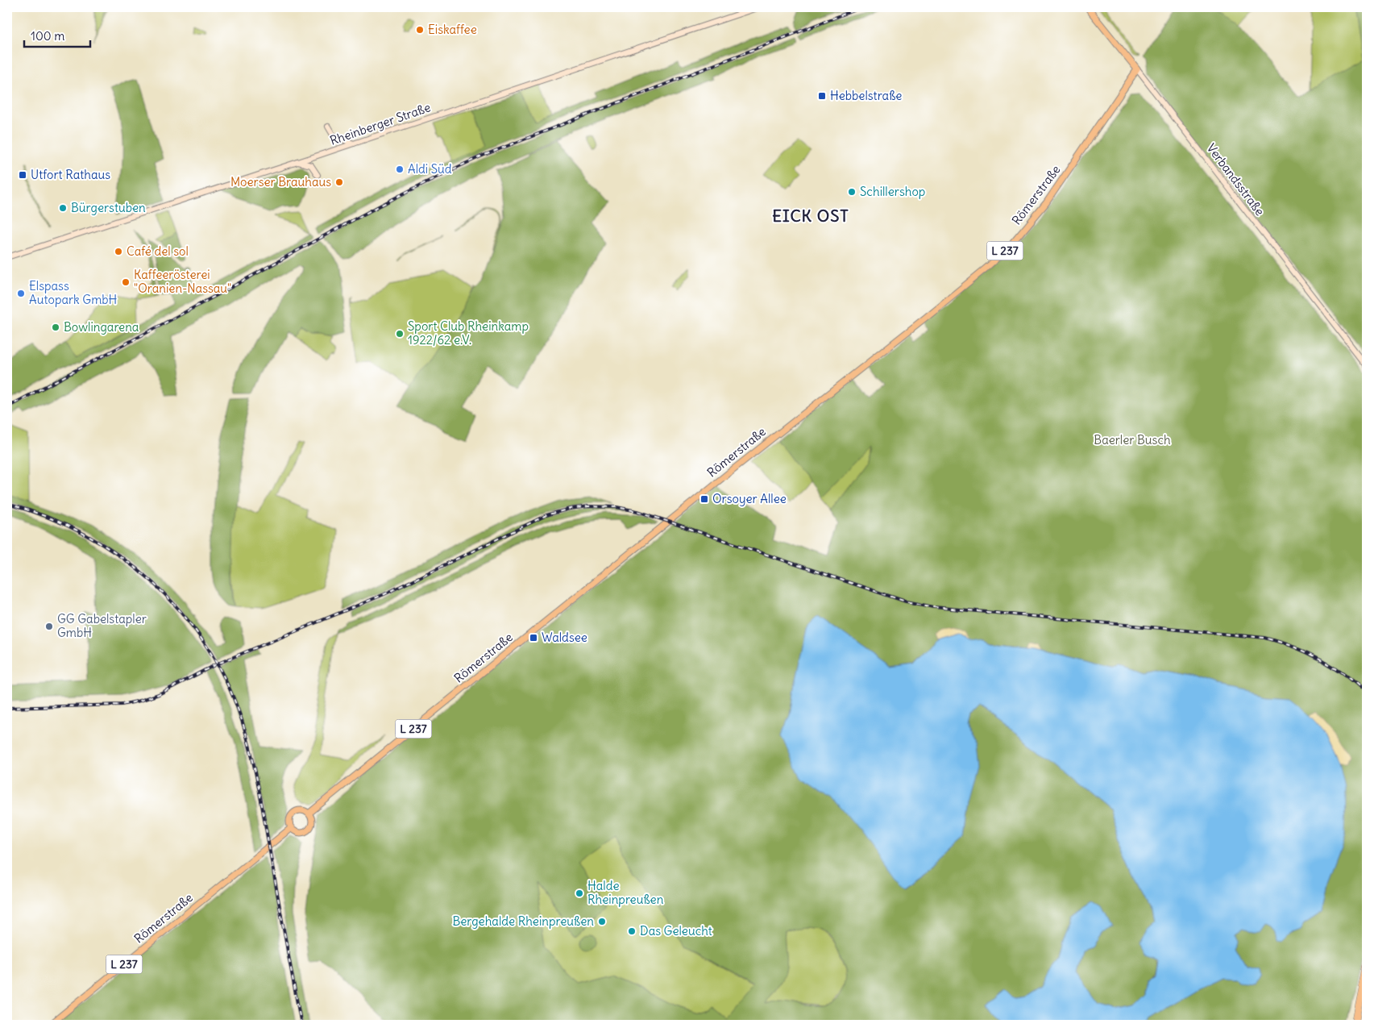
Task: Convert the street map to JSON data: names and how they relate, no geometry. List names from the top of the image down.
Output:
{
  "streets": {
    "main road": [
      "Rheinberger Straße",
      "Verbandsstraße",
      "Römerstraße",
      "L 237"
    ]
  },
  "crossings": [
    ["Verbandsstraße", "Römerstraße"]
  ],
  "districts": ["EICK OST"],
  "parks": ["Baerler Busch"],
  "places": {
    "other": [
      "Eiskaffee",
      "Aldi Süd",
      "Moerser Brauhaus",
      "Schillershop",
      "Bürgerstuben",
      "Café del sol",
      "Kaffeerösterei \"Oranien-Nassau\"",
      "Elspass Autopark GmbH",
      "Bowlingarena",
      "Sport Club Rheinkamp 1922/62 e.V.",
      "GG Gabelstapler GmbH",
      "Halde Rheinpreußen",
      "Bergehalde Rheinpreußen",
      "Das Geleucht"
    ],
    "transit": [
      "Hebbelstraße",
      "Utfort Rathaus",
      "Orsoyer Allee",
      "Waldsee"
    ]
  },
  "scale_bar": "100 m"
}
